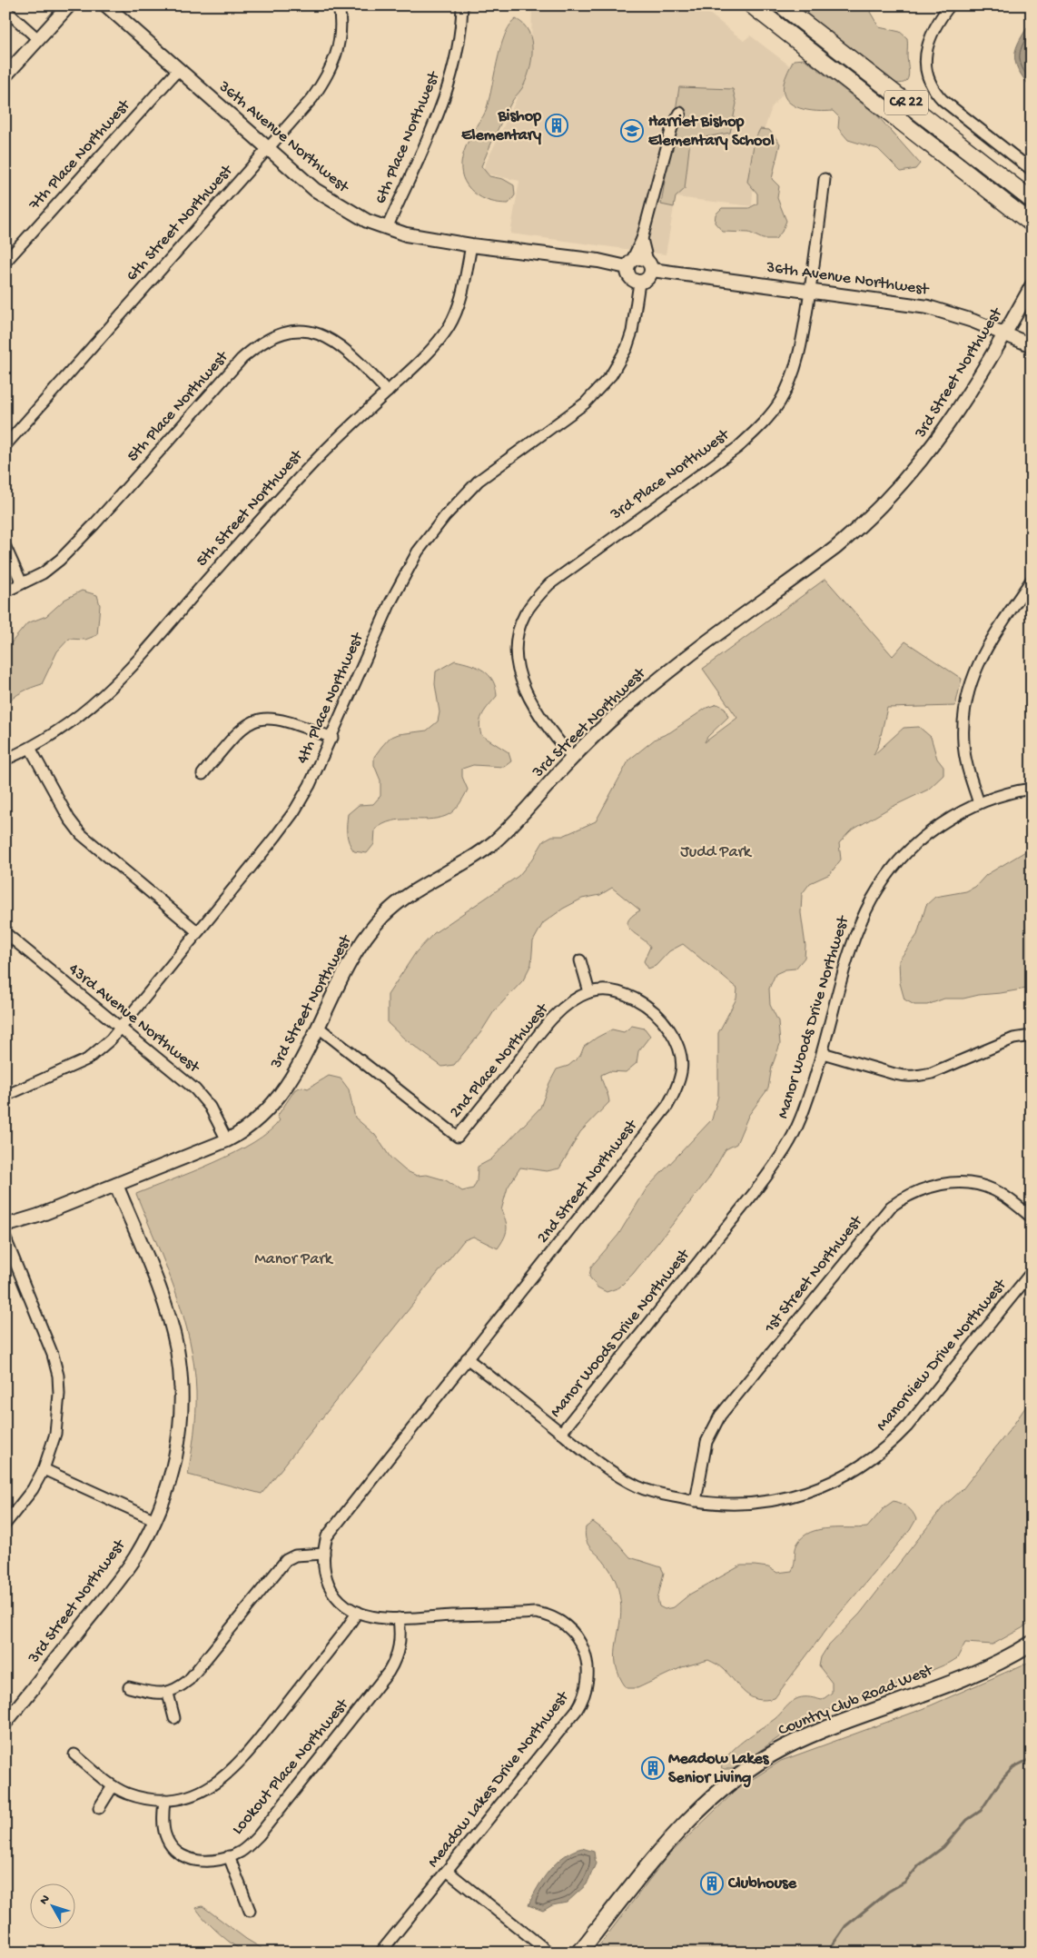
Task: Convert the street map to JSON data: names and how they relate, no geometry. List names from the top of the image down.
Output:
{
  "streets": {
    "main road": ["CR 22", "Country Club Road West"],
    "street": [
      "36th Avenue Northwest",
      "6th Place Northwest",
      "7th Place Northwest",
      "6th Street Northwest",
      "3rd Street Northwest",
      "5th Place Northwest",
      "3rd Place Northwest",
      "5th Street Northwest",
      "4th Place Northwest",
      "Manor Woods Drive Northwest",
      "43rd Avenue Northwest",
      "2nd Place Northwest",
      "2nd Street Northwest",
      "1st Street Northwest",
      "Manorview Drive Northwest",
      "Lookout Place Northwest",
      "Meadow Lakes Drive Northwest"
    ]
  },
  "crossings": [
    ["36th Avenue Northwest", "6th Place Northwest"],
    ["36th Avenue Northwest", "7th Place Northwest"],
    ["36th Avenue Northwest", "6th Street Northwest"],
    ["36th Avenue Northwest", "3rd Street Northwest"],
    ["36th Avenue Northwest", "3rd Place Northwest"],
    ["36th Avenue Northwest", "5th Street Northwest"],
    ["36th Avenue Northwest", "4th Place Northwest"],
    ["3rd Street Northwest", "3rd Place Northwest"],
    ["3rd Street Northwest", "43rd Avenue Northwest"],
    ["3rd Street Northwest", "2nd Place Northwest"],
    ["5th Place Northwest", "5th Street Northwest"],
    ["4th Place Northwest", "43rd Avenue Northwest"],
    ["Manor Woods Drive Northwest", "Manorview Drive Northwest"],
    ["2nd Place Northwest", "2nd Street Northwest"],
    ["2nd Street Northwest", "Manorview Drive Northwest"],
    ["2nd Street Northwest", "Meadow Lakes Drive Northwest"],
    ["1st Street Northwest", "Manorview Drive Northwest"],
    ["Manorview Drive Northwest", "Meadow Lakes Drive Northwest"],
    ["Lookout Place Northwest", "Meadow Lakes Drive Northwest"]
  ],
  "parks": ["Judd Park", "Manor Park"],
  "places": {
    "building": ["Bishop Elementary", "Meadow Lakes Senior Living", "Clubhouse"],
    "school or university": ["Harriet Bishop Elementary School"]
  },
  "north": "top left"
}
